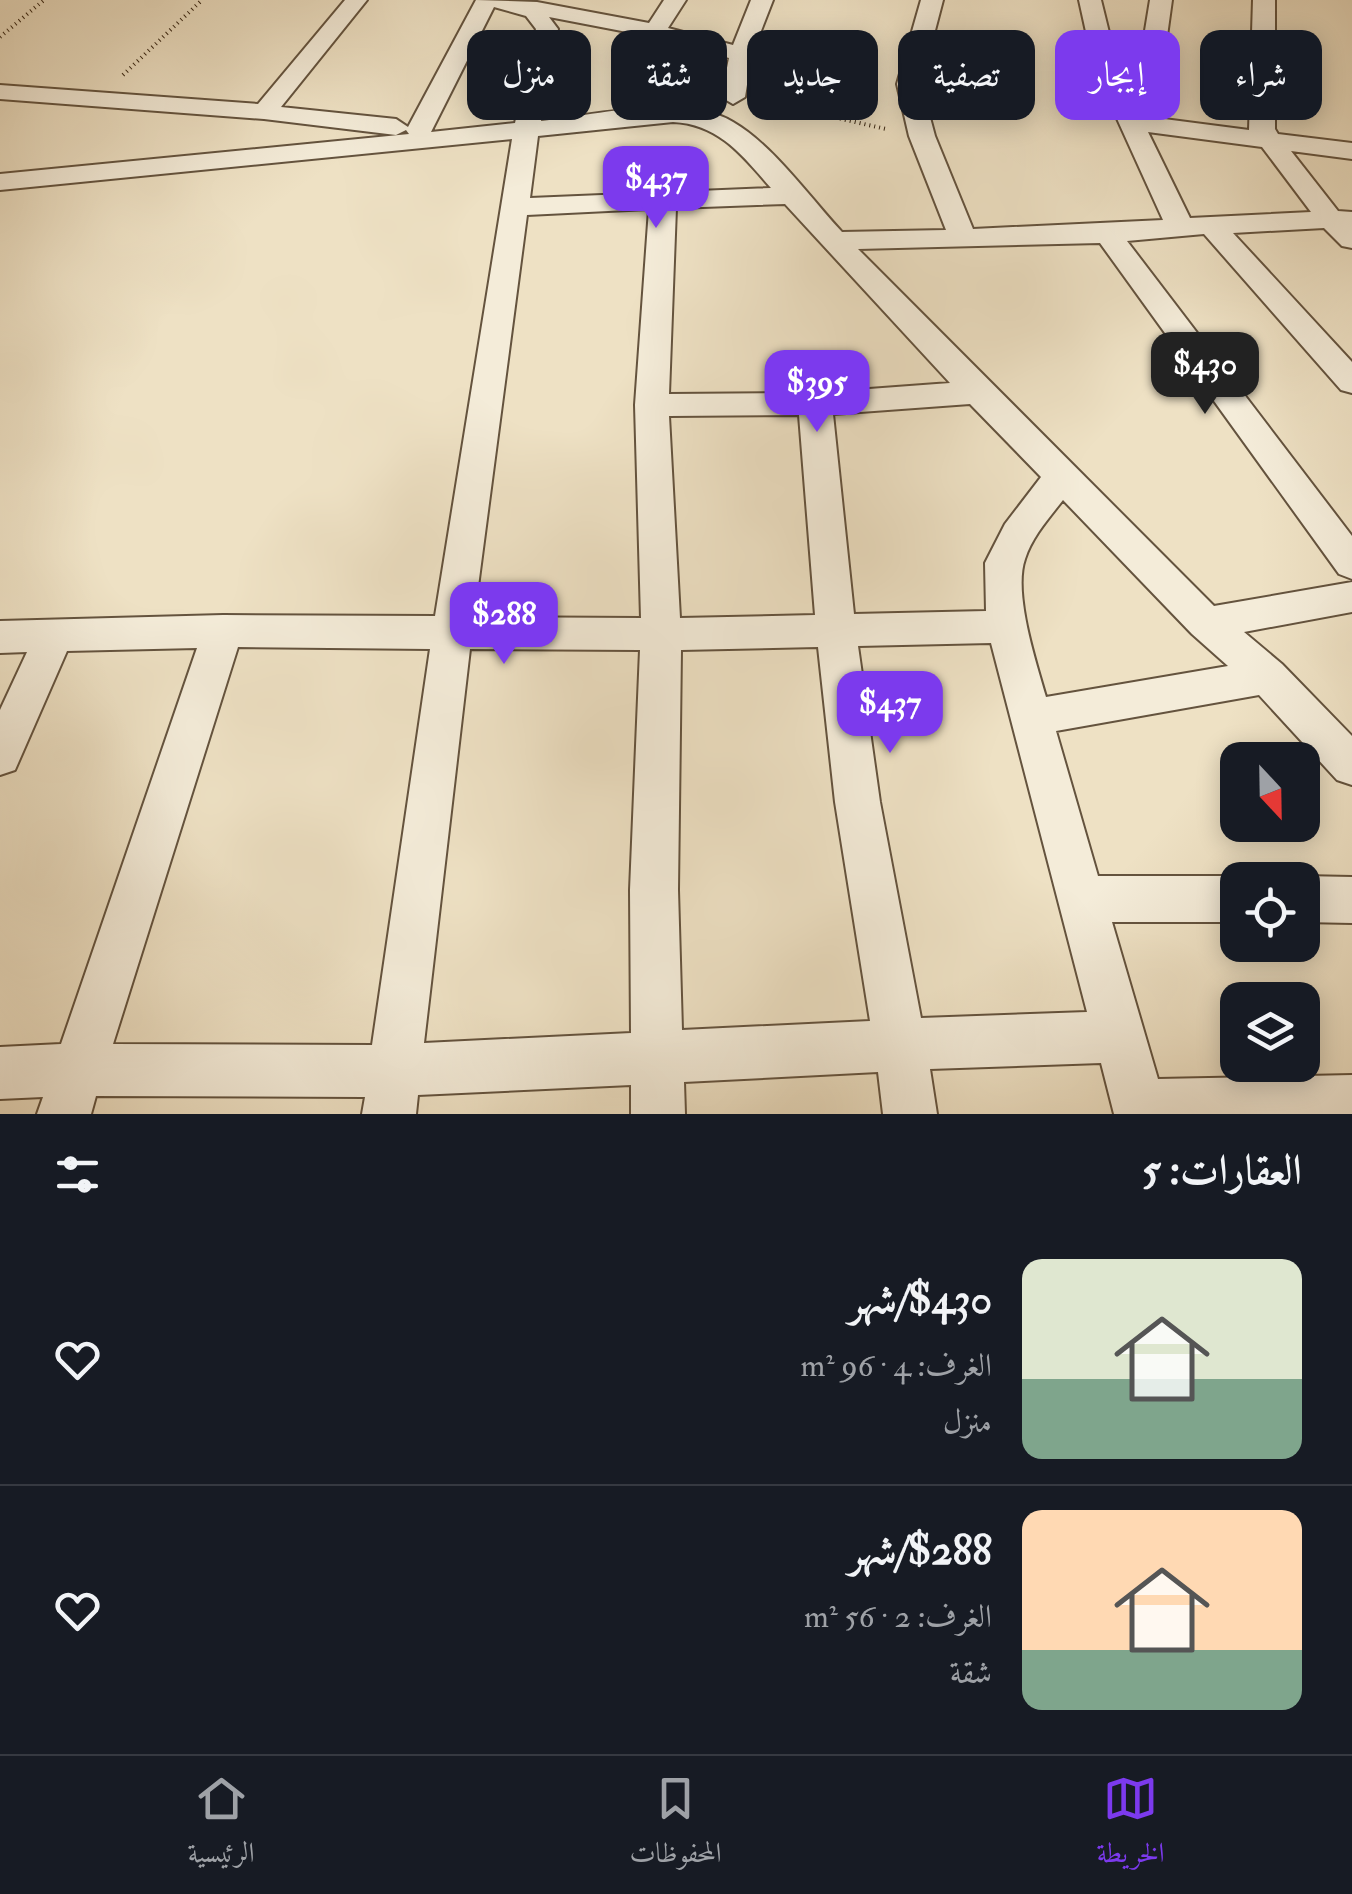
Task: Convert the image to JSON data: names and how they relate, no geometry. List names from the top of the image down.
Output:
{
  "north": "bottom",
  "page": {
    "chip": [
      "شراء",
      "إيجار",
      "تصفية",
      "جديد",
      "شقة",
      "منزل"
    ],
    "price": [
      "$437",
      "$430",
      "$395",
      "$288",
      "$437"
    ],
    "heading": "العقارات: 5",
    "list": [
      {
        "name": "$430/شهر",
        "note": "الغرف: 4 · 96 m² · منزل"
      },
      {
        "name": "$288/شهر",
        "note": "الغرف: 2 · 56 m² · شقة"
      }
    ],
    "tabs": ["الخريطة", "المحفوظات", "الرئيسية"]
  }
}
